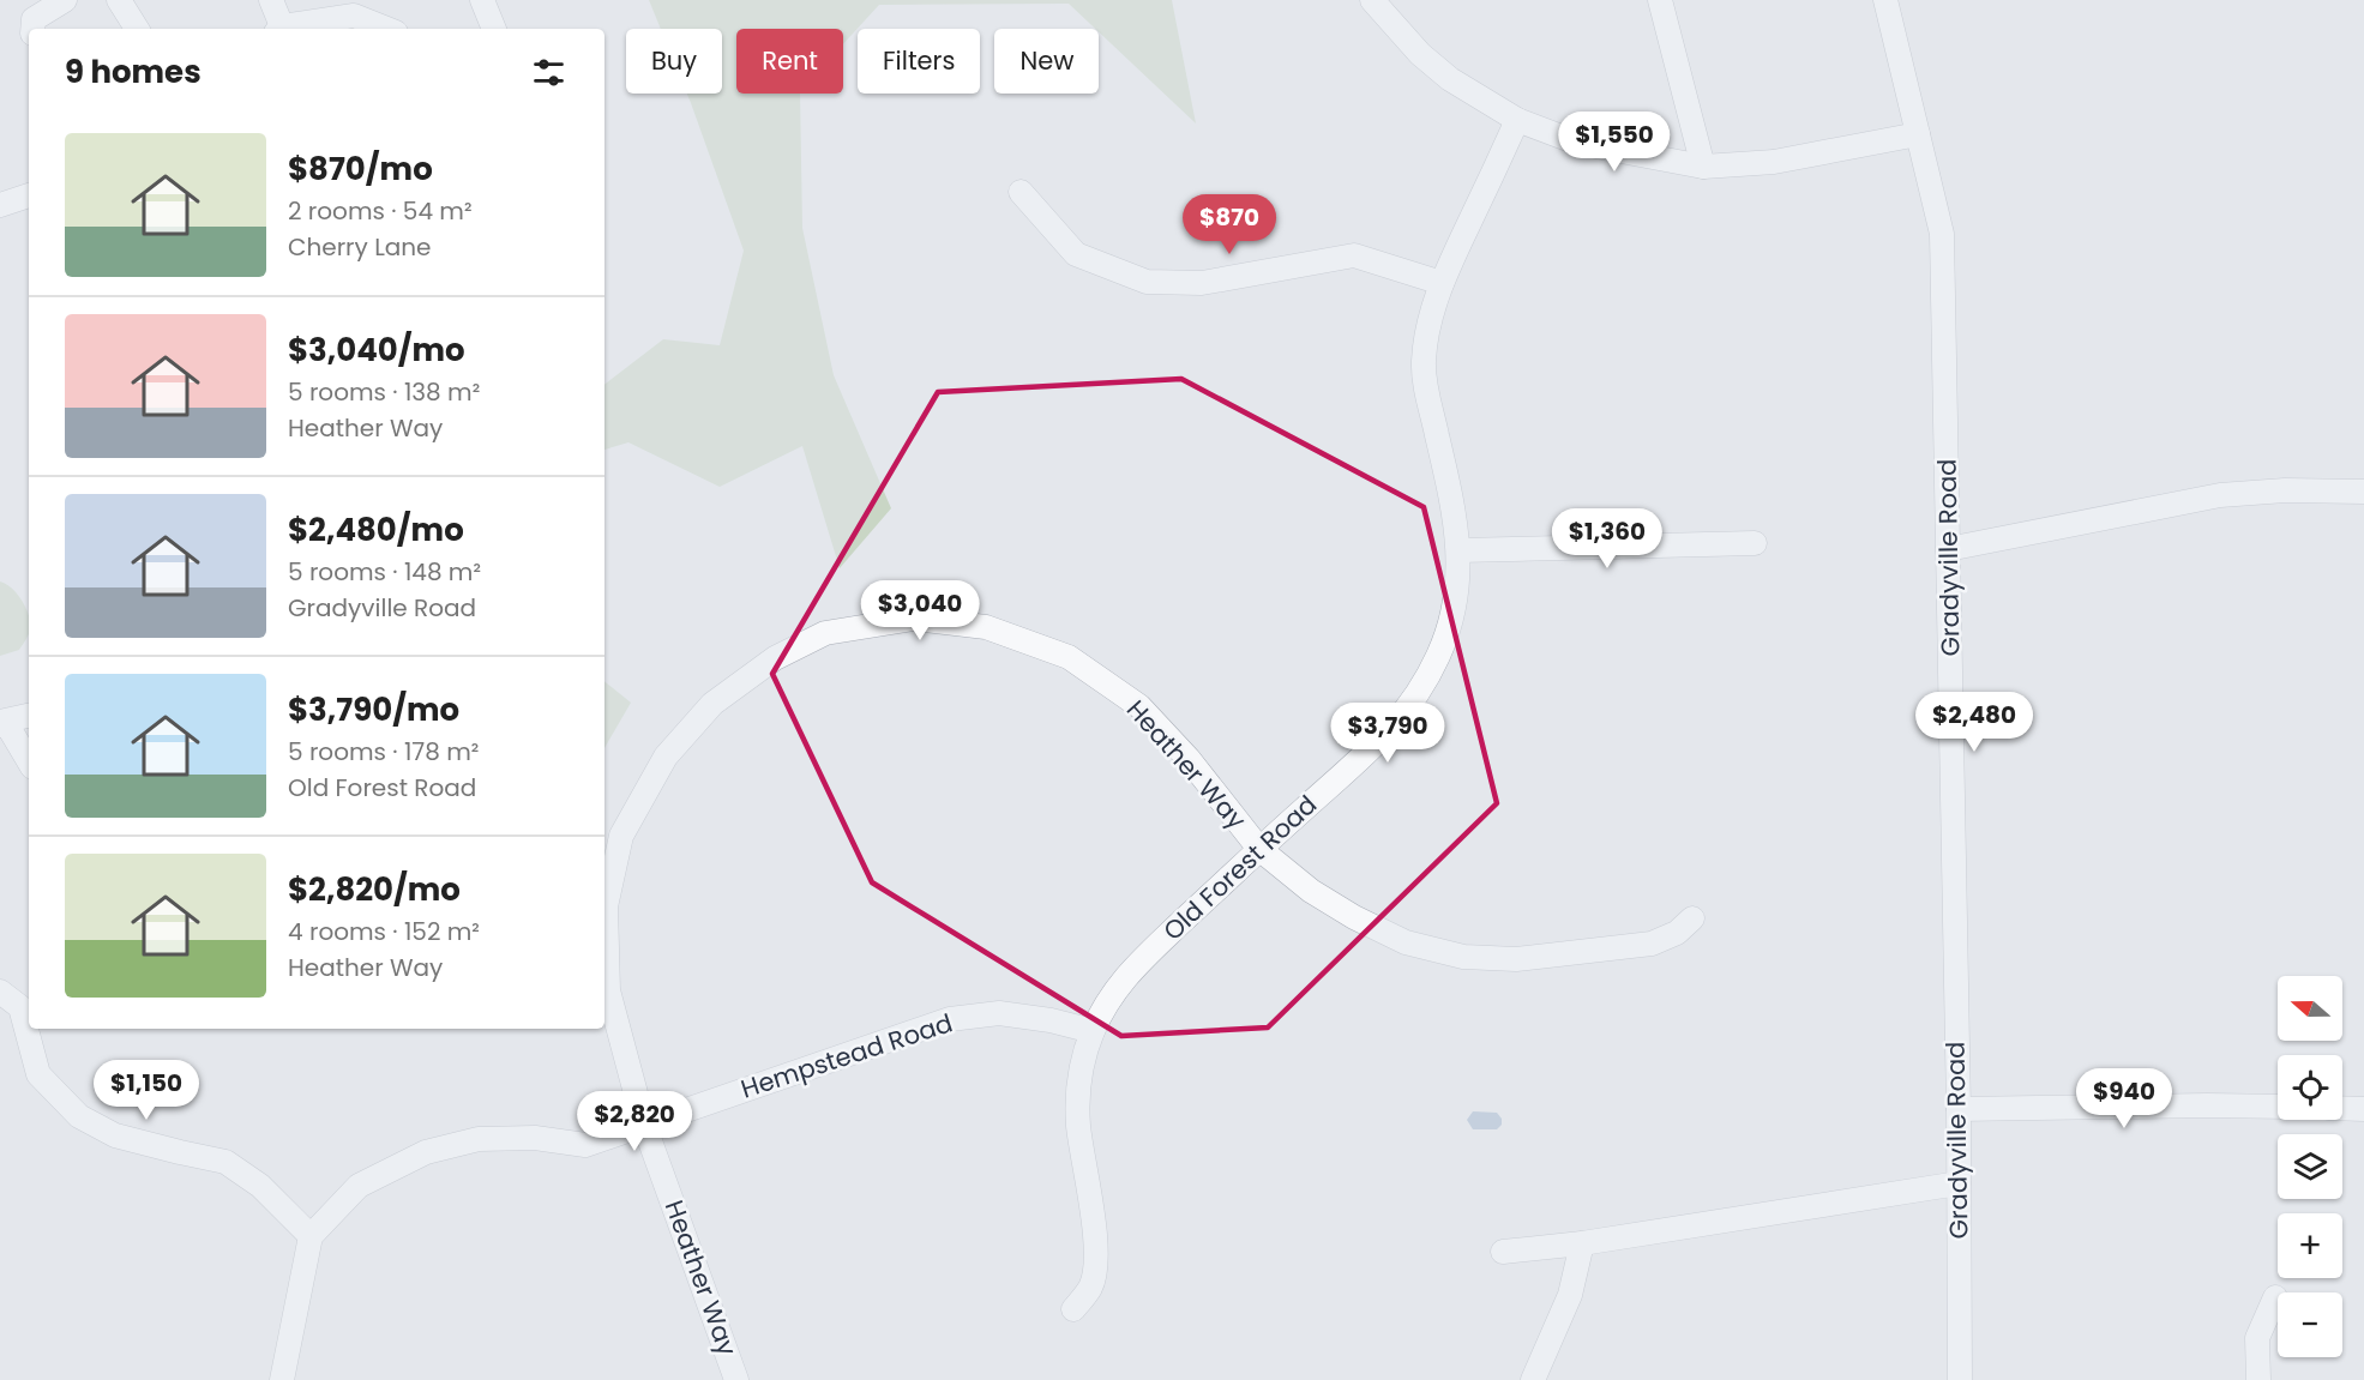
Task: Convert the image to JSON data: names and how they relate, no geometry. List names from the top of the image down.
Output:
{
  "streets": {
    "street": [
      "Gradyville Road",
      "Heather Way",
      "Old Forest Road",
      "Hempstead Road"
    ]
  },
  "crossings": [
    ["Heather Way", "Old Forest Road"],
    ["Heather Way", "Hempstead Road"],
    ["Old Forest Road", "Hempstead Road"]
  ],
  "north": "left",
  "page": {
    "chip": [
      "Buy",
      "Rent",
      "Filters",
      "New"
    ],
    "heading": "9 homes",
    "price": [
      "$1,550",
      "$870",
      "$1,360",
      "$3,040",
      "$2,480",
      "$3,790",
      "$1,150",
      "$940",
      "$2,820"
    ],
    "list": [
      {
        "name": "$870/mo",
        "note": "2 rooms · 54 m² · Cherry Lane"
      },
      {
        "name": "$3,040/mo",
        "note": "5 rooms · 138 m² · Heather Way"
      },
      {
        "name": "$2,480/mo",
        "note": "5 rooms · 148 m² · Gradyville Road"
      },
      {
        "name": "$3,790/mo",
        "note": "5 rooms · 178 m² · Old Forest Road"
      },
      {
        "name": "$2,820/mo",
        "note": "4 rooms · 152 m² · Heather Way"
      }
    ],
    "map_buttons": ["+", "−"]
  }
}
